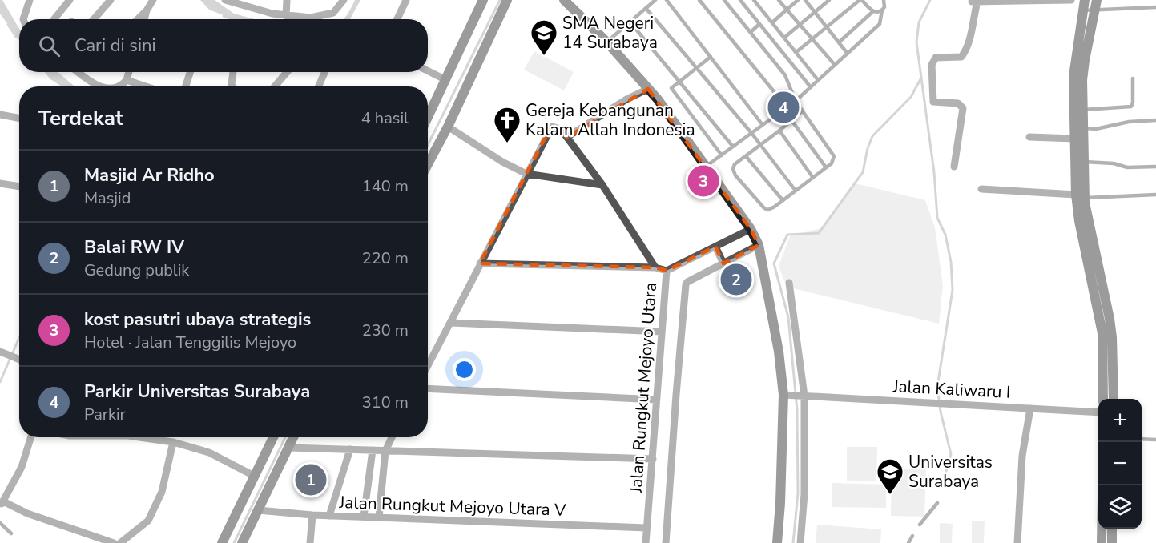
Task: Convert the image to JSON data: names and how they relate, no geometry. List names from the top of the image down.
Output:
{
  "streets": {
    "street": ["Jalan Rungkut Mejoyo Utara", "Jalan Kaliwaru I", "Jalan Rungkut Mejoyo Utara V"]
  },
  "crossings": [
    ["Jalan Rungkut Mejoyo Utara", "Jalan Rungkut Mejoyo Utara V"]
  ],
  "places": {
    "school or university": ["SMA Negeri 14 Surabaya", "Universitas Surabaya"],
    "church": ["Gereja Kebangunan Kalam Allah Indonesia"]
  },
  "page": {
    "search": "Cari di sini",
    "heading": ["Terdekat", "4 hasil"],
    "pins": [
      "4",
      "3",
      "2",
      "1"
    ],
    "list": [
      {
        "mark": "1",
        "name": "Masjid Ar Ridho",
        "note": "Masjid",
        "value": "140 m"
      },
      {
        "mark": "2",
        "name": "Balai RW IV",
        "note": "Gedung publik",
        "value": "220 m"
      },
      {
        "mark": "3",
        "name": "kost pasutri ubaya strategis",
        "note": "Hotel · Jalan Tenggilis Mejoyo",
        "value": "230 m"
      },
      {
        "mark": "4",
        "name": "Parkir Universitas Surabaya",
        "note": "Parkir",
        "value": "310 m"
      }
    ],
    "map_buttons": ["+", "−"]
  }
}
